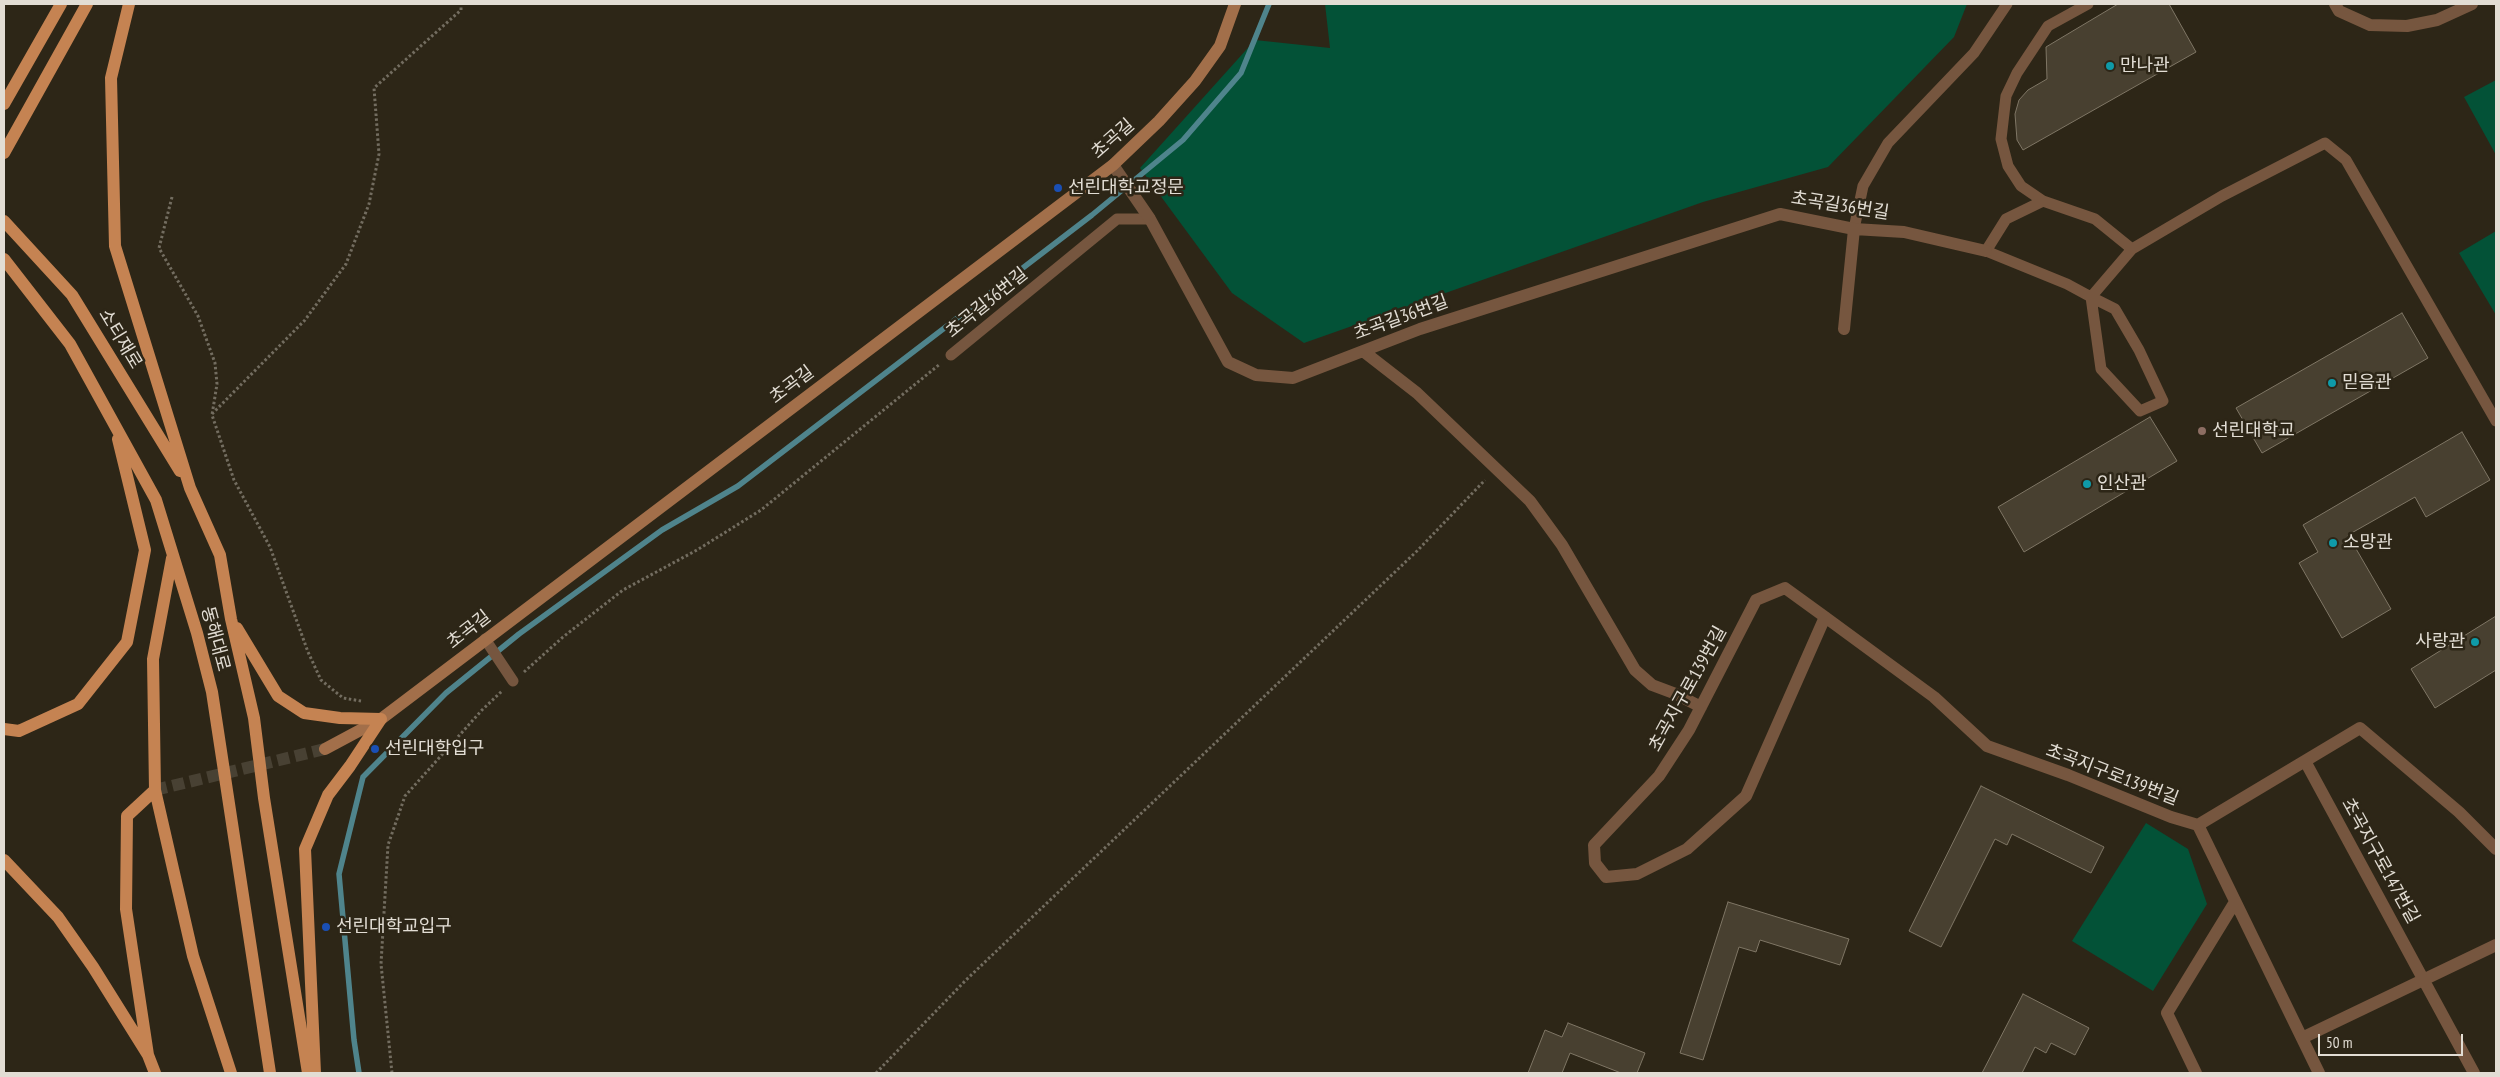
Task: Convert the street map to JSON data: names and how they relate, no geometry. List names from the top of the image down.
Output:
{
  "streets": {
    "main road": ["소티재로", "동해대로"],
    "street": [
      "초곡길",
      "초곡길36번길",
      "초곡지구로139번길",
      "초곡지구로147번길"
    ]
  },
  "crossings": [
    ["소티재로", "동해대로"]
  ],
  "places": [
    "만나관",
    "선린대학교정문",
    "믿음관",
    "선린대학교",
    "인산관",
    "소망관",
    "사랑관",
    "선린대학입구",
    "선린대학교입구"
  ],
  "scale_bar": "50 m"
}
